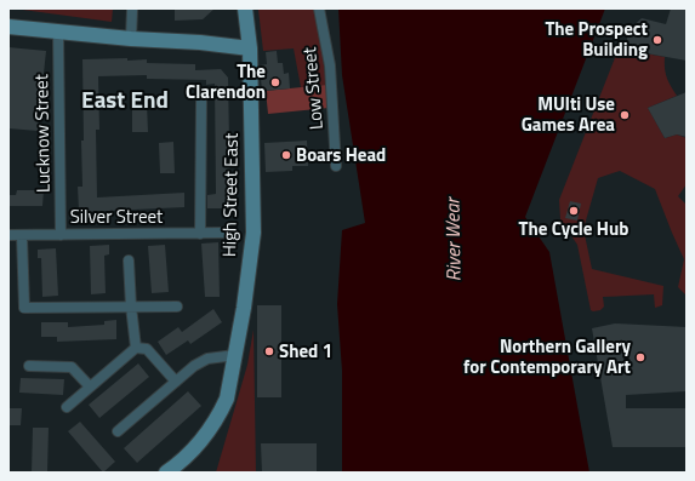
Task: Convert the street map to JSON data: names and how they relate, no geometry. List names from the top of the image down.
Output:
{
  "streets": {
    "main road": ["High Street East"],
    "street": ["Low Street", "Lucknow Street", "Silver Street"]
  },
  "crossings": [
    ["Lucknow Street", "Silver Street"]
  ],
  "districts": ["East End"],
  "water": ["River Wear"],
  "places": [
    "The Prospect Building",
    "The Clarendon",
    "MUlti Use Games Area",
    "Boars Head",
    "The Cycle Hub",
    "Shed 1",
    "Northern Gallery for Contemporary Art"
  ]
}
